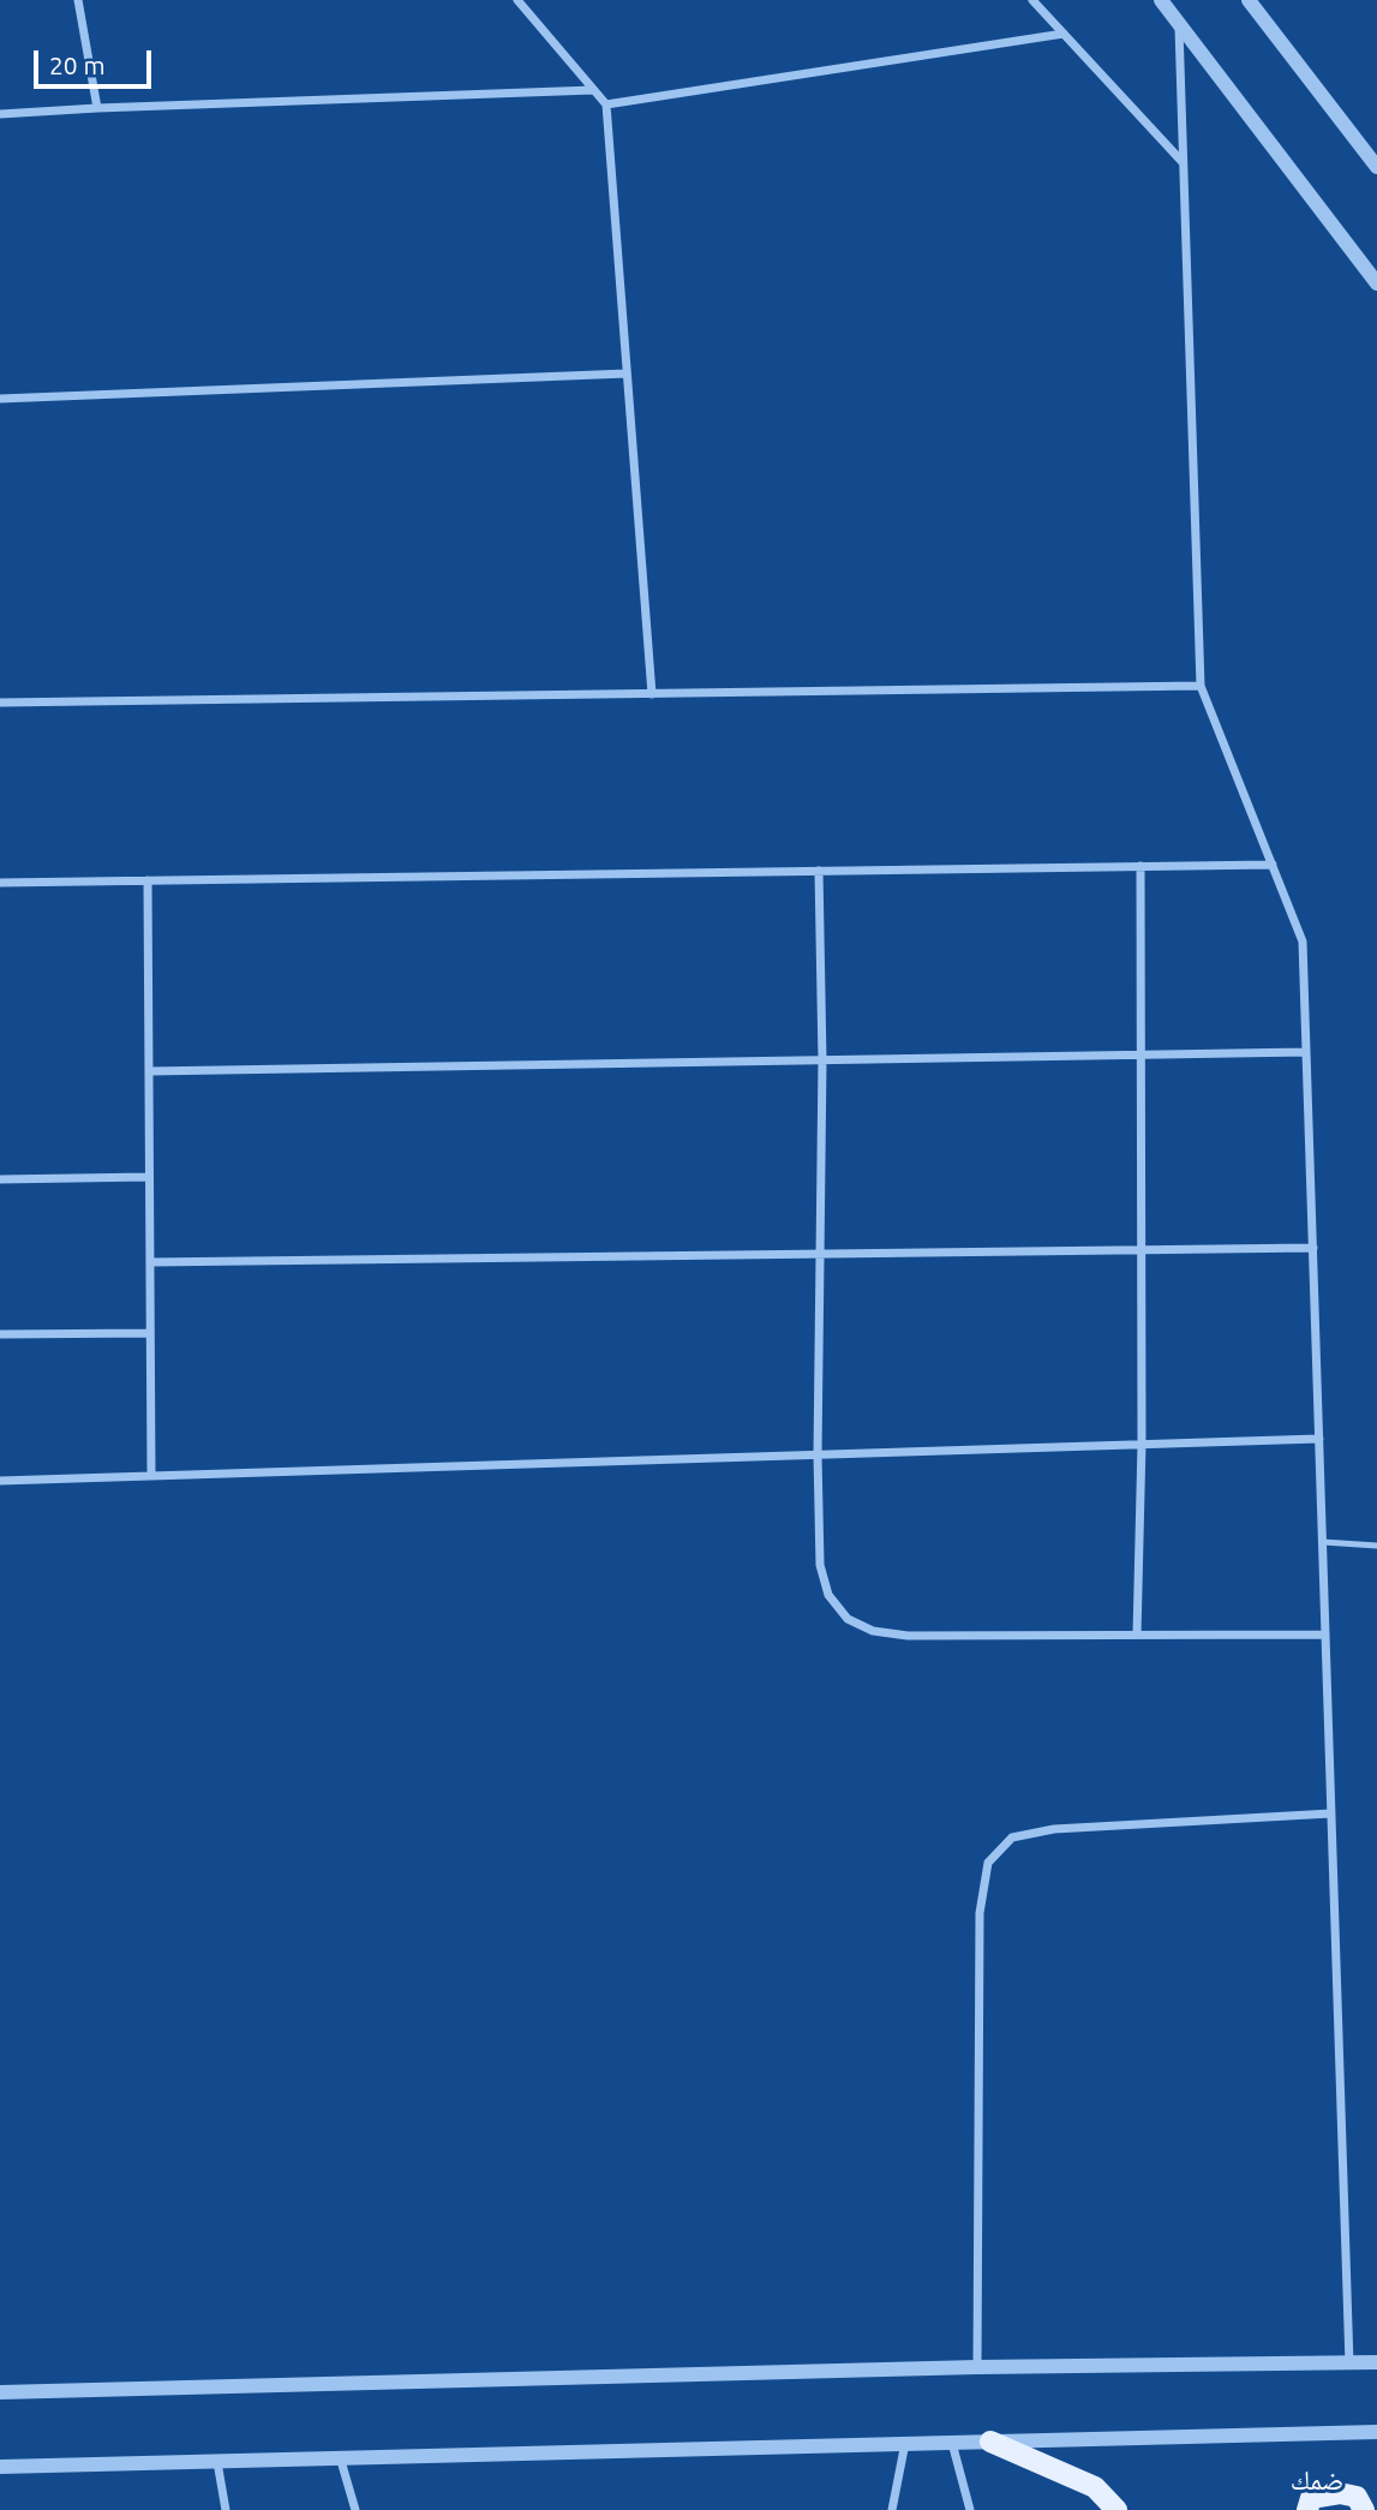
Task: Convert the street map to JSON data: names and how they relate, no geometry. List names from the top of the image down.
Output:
{
  "districts": ["ضمك"],
  "scale_bar": "20 m"
}
